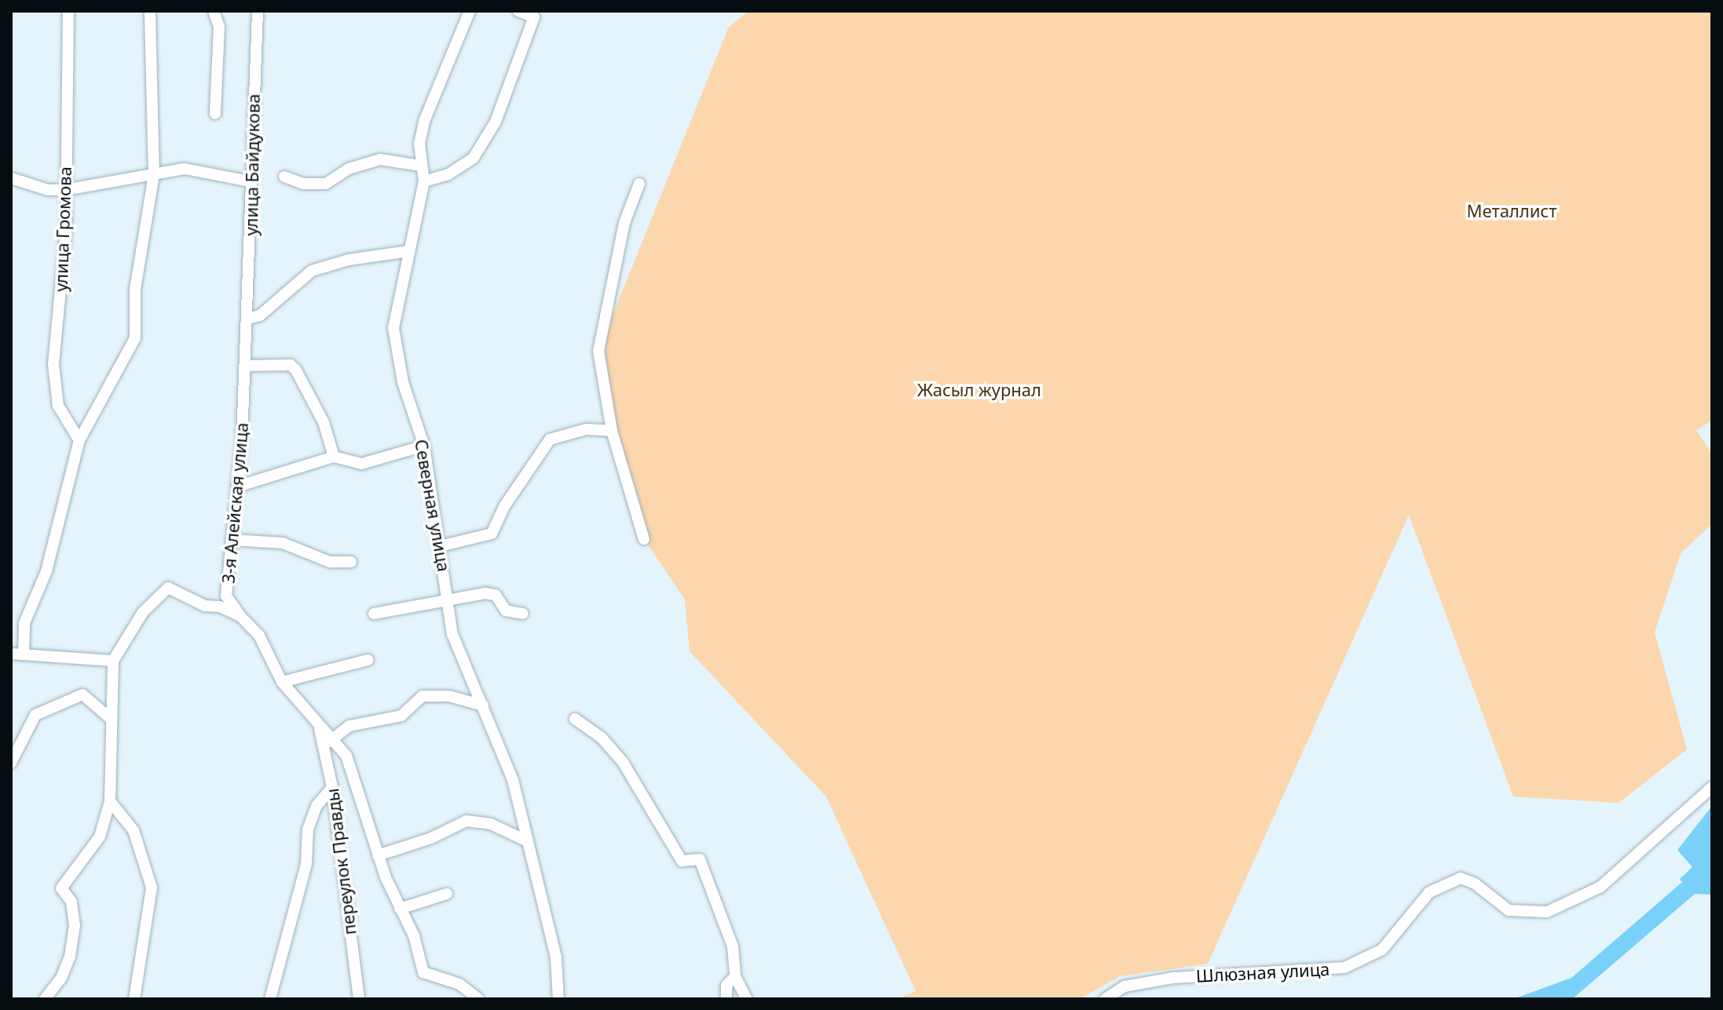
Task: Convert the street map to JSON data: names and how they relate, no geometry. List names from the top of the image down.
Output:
{
  "streets": {
    "street": [
      "улица Байдукова",
      "улица Громова",
      "3-я Алейская улица",
      "Северная улица",
      "переулок Правды",
      "Шлюзная улица"
    ]
  },
  "crossings": [
    ["улица Байдукова", "3-я Алейская улица"]
  ],
  "parks": ["Металлист", "Жасыл журнал"]
}
